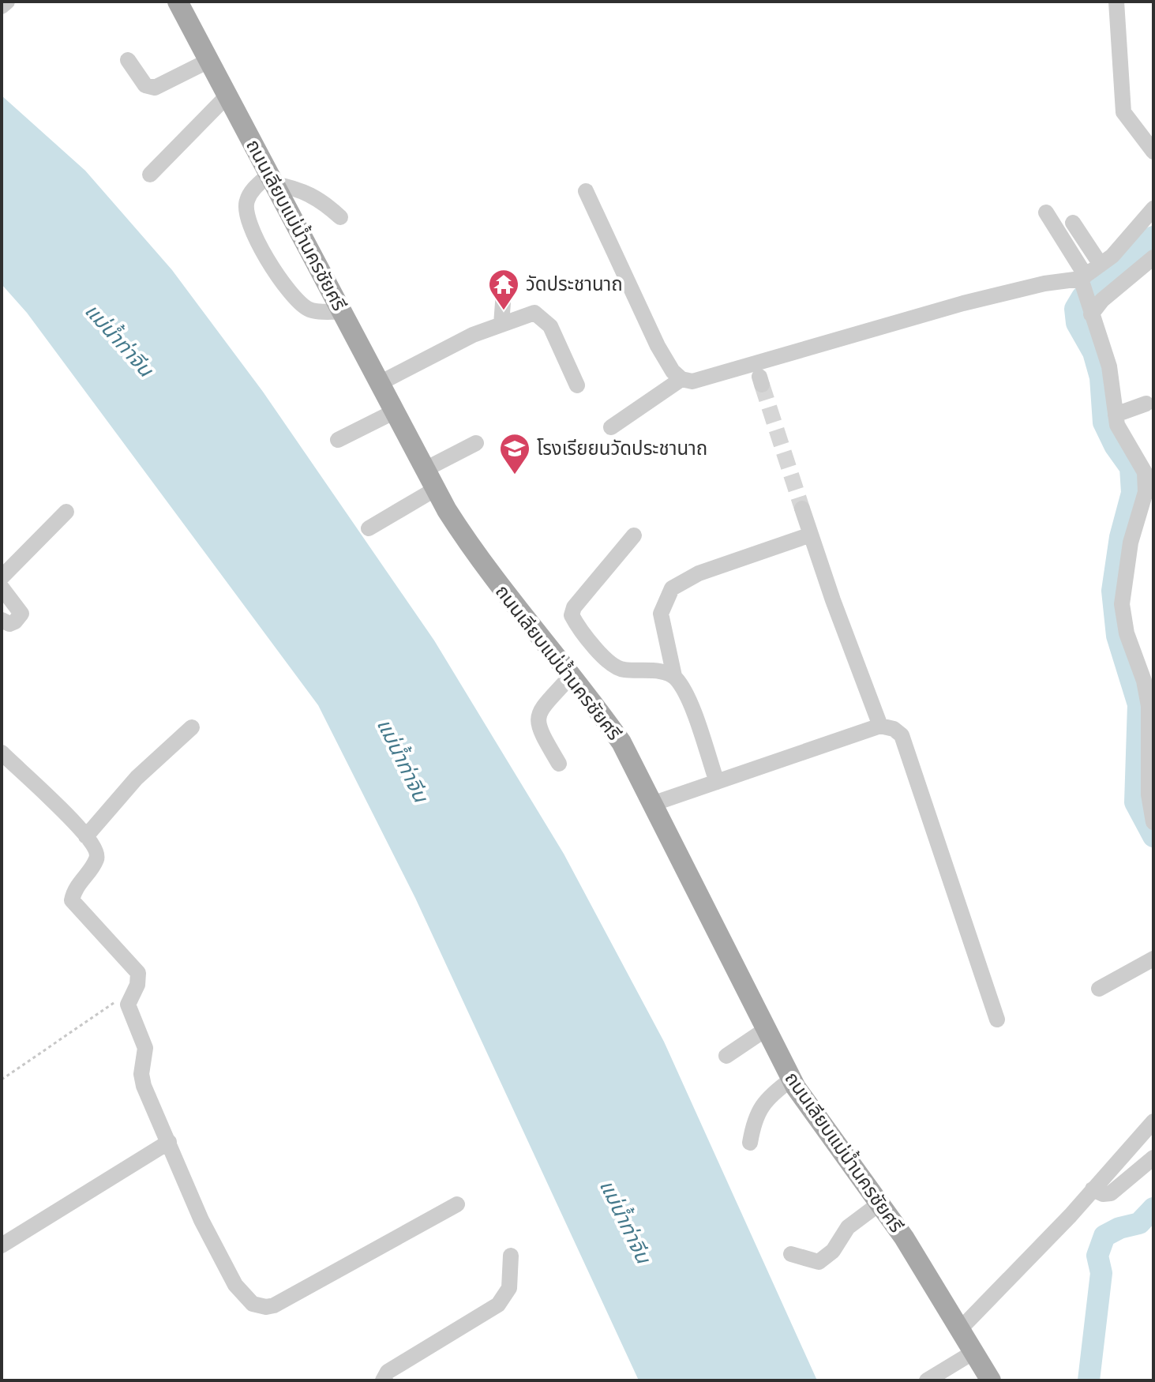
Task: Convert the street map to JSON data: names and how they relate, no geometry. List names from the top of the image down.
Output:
{
  "streets": {
    "main road": ["ถนนเลียบแม่น้ำนครชัยศรี"]
  },
  "water": ["แม่น้ำท่าจีน"],
  "places": {
    "temple": ["วัดประชานาถ"],
    "school or university": ["โรงเรียยนวัดประชานาถ"]
  }
}
